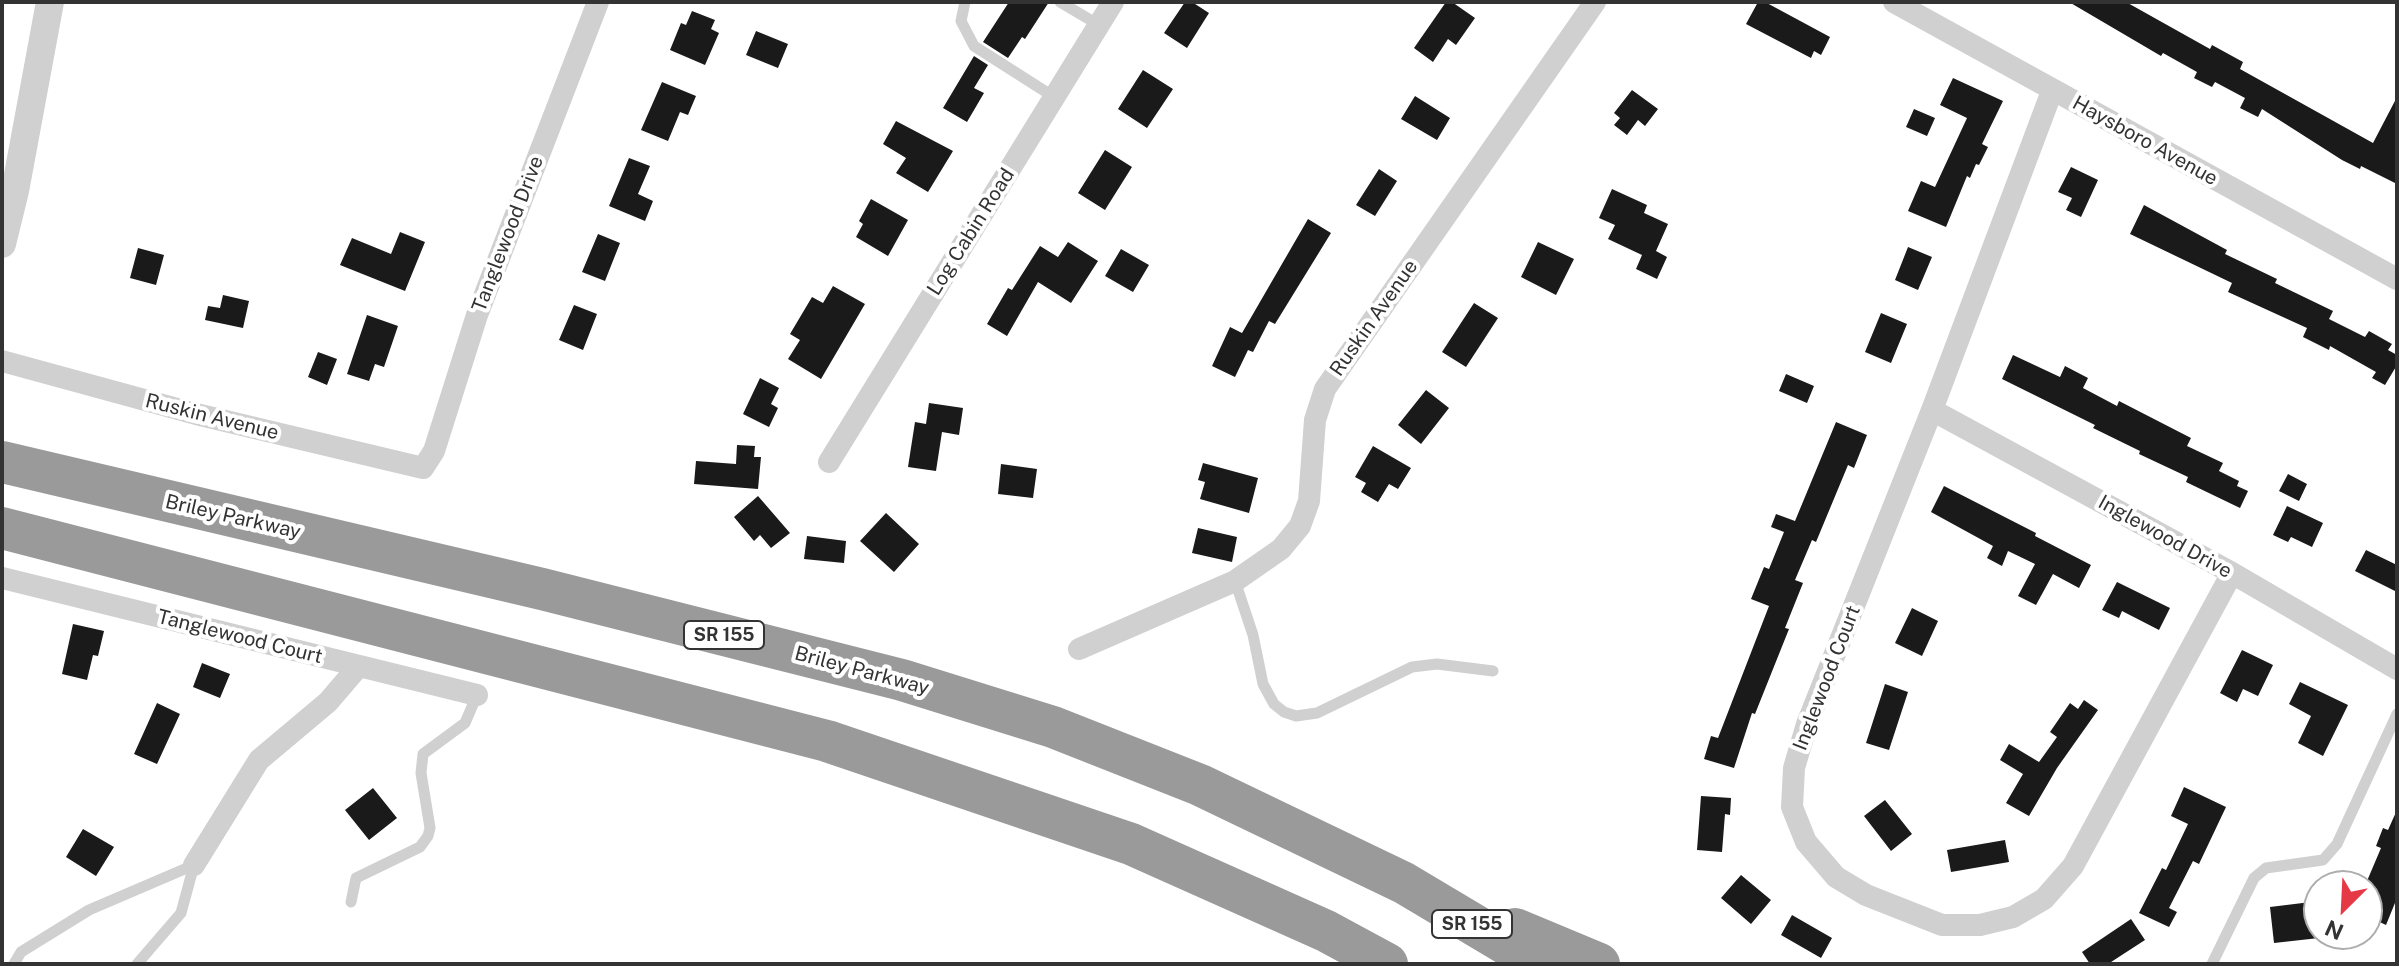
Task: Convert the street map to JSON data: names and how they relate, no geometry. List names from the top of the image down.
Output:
{
  "streets": {
    "highway": ["Briley Parkway", "SR 155"],
    "street": [
      "Haysboro Avenue",
      "Log Cabin Road",
      "Tanglewood Drive",
      "Ruskin Avenue",
      "Inglewood Drive",
      "Tanglewood Court",
      "Inglewood Court"
    ]
  },
  "crossings": [
    ["Haysboro Avenue", "Inglewood Court"],
    ["Tanglewood Drive", "Ruskin Avenue"],
    ["Inglewood Drive", "Inglewood Court"]
  ],
  "north": "bottom left"
}
